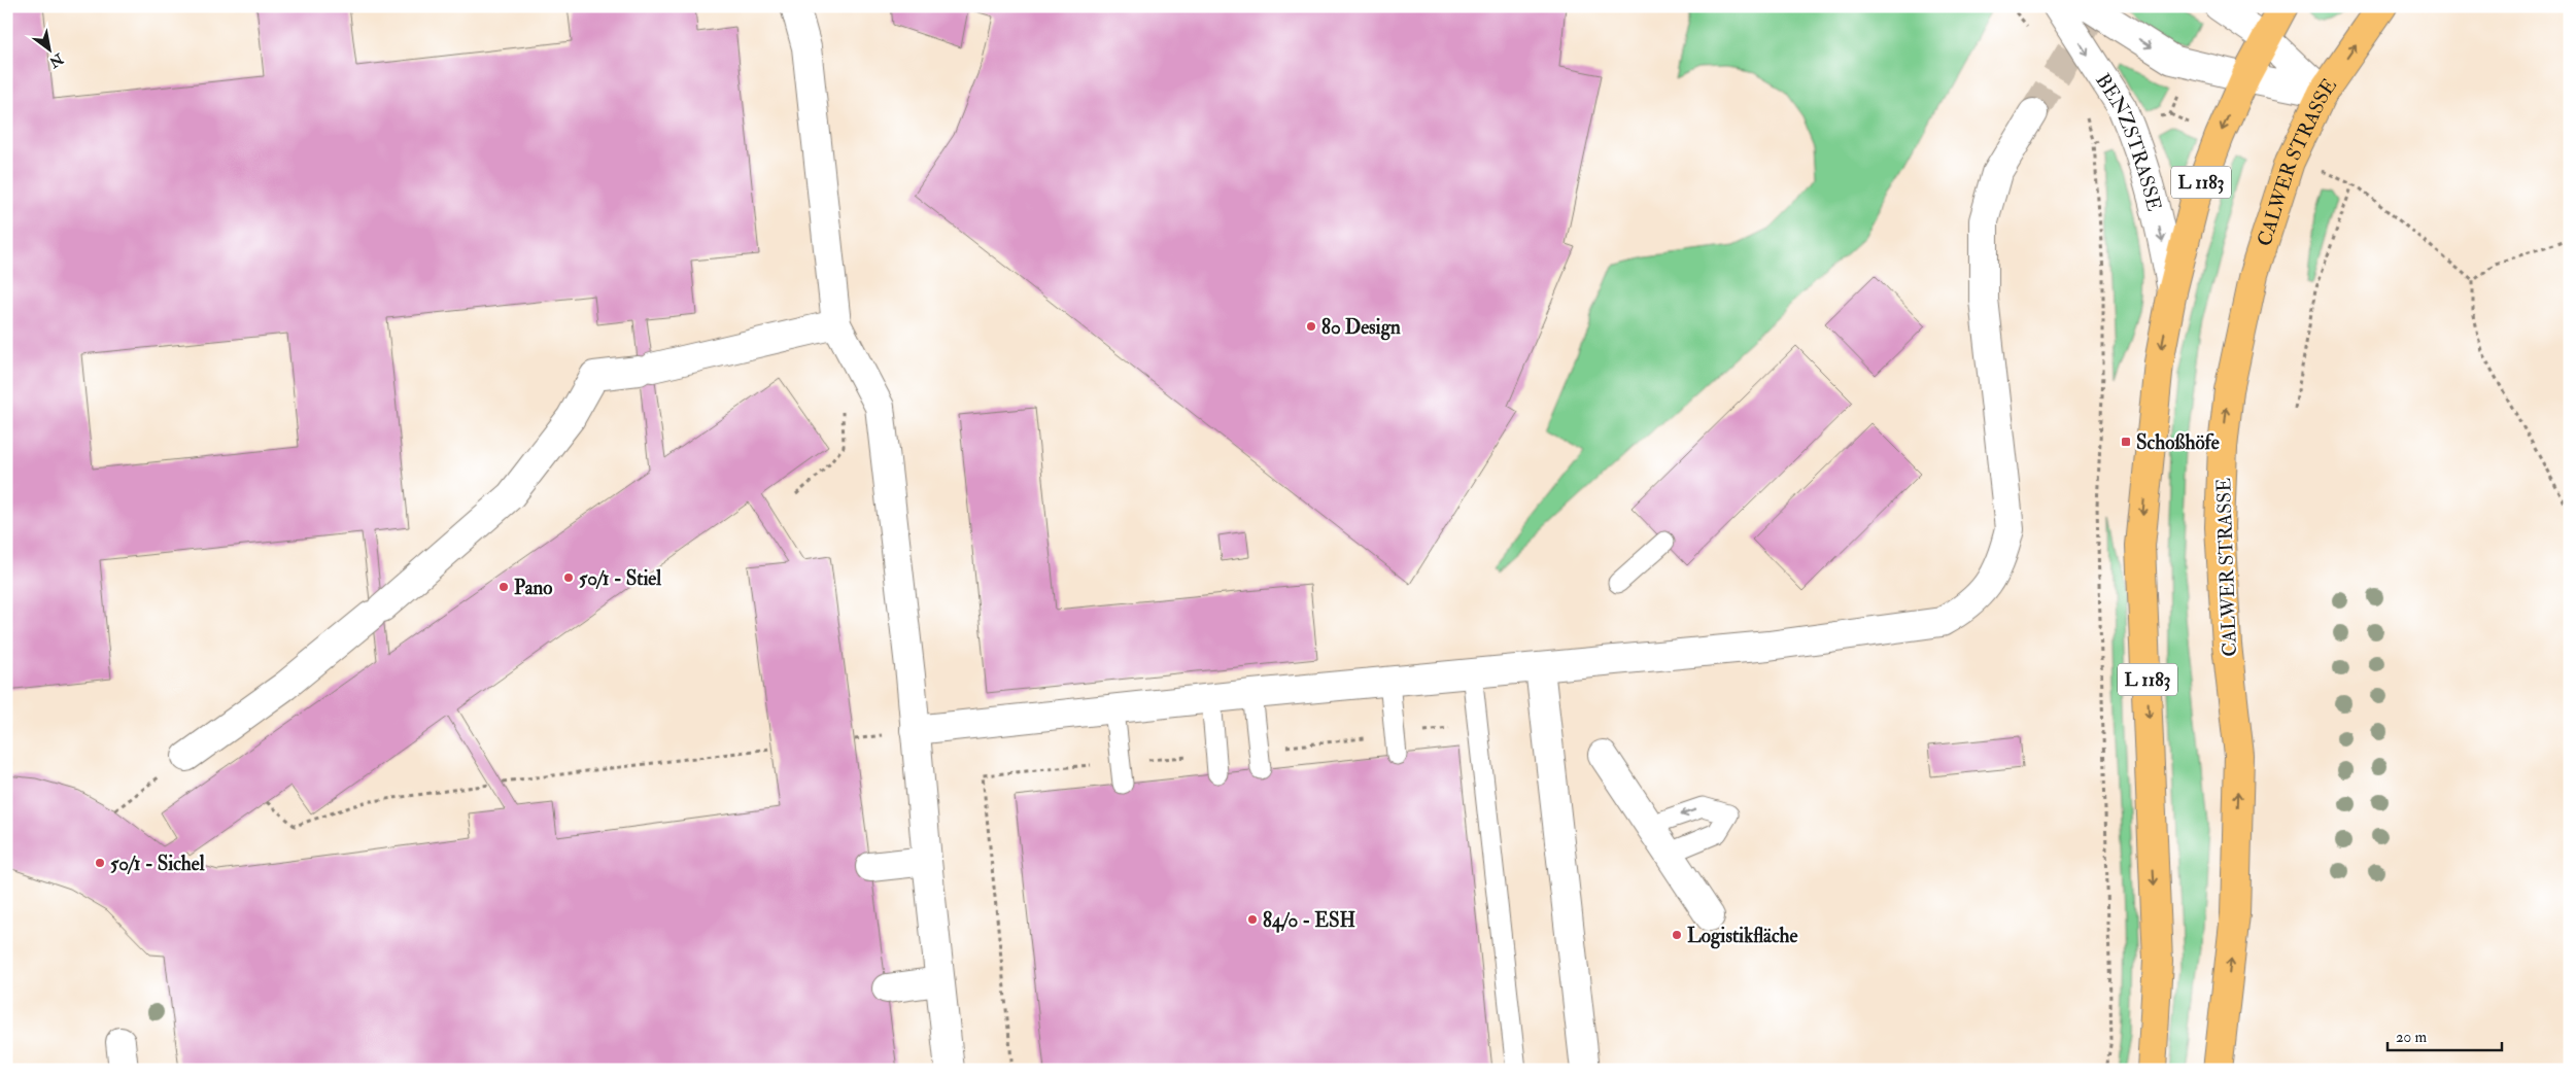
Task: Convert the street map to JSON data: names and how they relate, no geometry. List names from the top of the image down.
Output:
{
  "streets": {
    "main road": ["CALWER STRASSE", "L 1183"],
    "street": ["BENZSTRASSE"]
  },
  "crossings": [
    ["BENZSTRASSE", "L 1183"]
  ],
  "one_way": ["BENZSTRASSE"],
  "places": {
    "other": [
      "80 Design",
      "50/1 - Stiel",
      "Pano",
      "50/1 - Sichel",
      "84/0 - ESH",
      "Logistikfläche"
    ],
    "transit": ["Schoßhöfe"]
  },
  "scale_bar": "20 m",
  "north": "bottom right"
}
